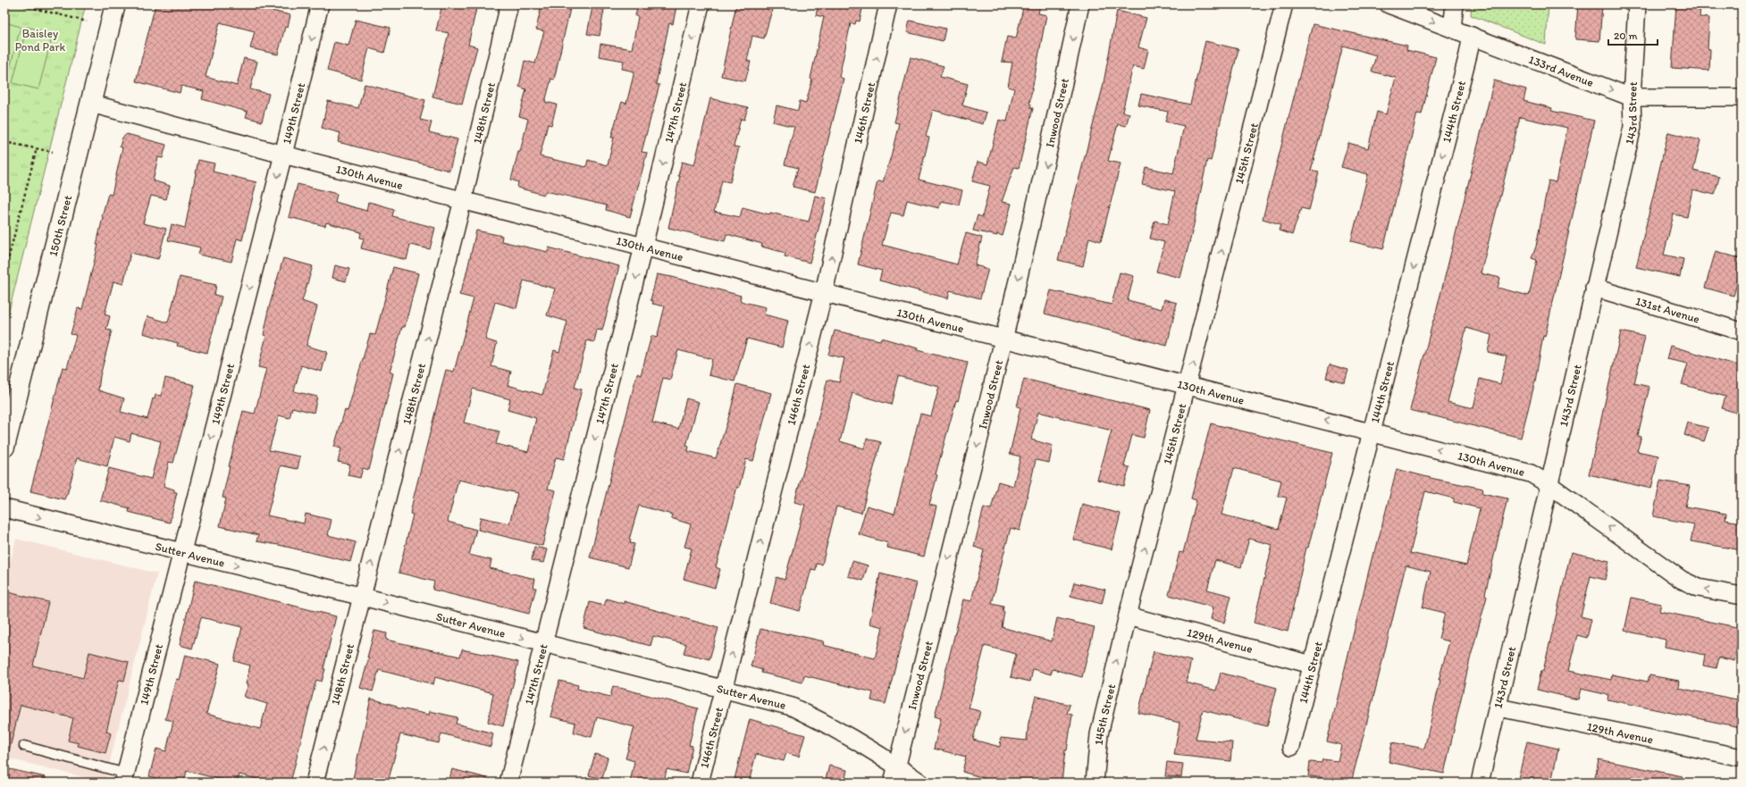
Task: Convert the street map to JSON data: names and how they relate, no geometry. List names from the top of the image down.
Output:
{
  "streets": {
    "main road": ["150th Street"],
    "street": [
      "133rd Avenue",
      "144th Street",
      "147th Street",
      "146th Street",
      "Inwood Street",
      "143rd Street",
      "149th Street",
      "148th Street",
      "145th Street",
      "130th Avenue",
      "131st Avenue",
      "Sutter Avenue",
      "129th Avenue"
    ]
  },
  "crossings": [
    ["133rd Avenue", "144th Street"],
    ["133rd Avenue", "143rd Street"],
    ["144th Street", "130th Avenue"],
    ["144th Street", "129th Avenue"],
    ["147th Street", "130th Avenue"],
    ["147th Street", "Sutter Avenue"],
    ["146th Street", "130th Avenue"],
    ["146th Street", "Sutter Avenue"],
    ["Inwood Street", "130th Avenue"],
    ["Inwood Street", "Sutter Avenue"],
    ["143rd Street", "130th Avenue"],
    ["143rd Street", "131st Avenue"],
    ["143rd Street", "129th Avenue"],
    ["149th Street", "130th Avenue"],
    ["149th Street", "Sutter Avenue"],
    ["148th Street", "130th Avenue"],
    ["148th Street", "Sutter Avenue"],
    ["145th Street", "130th Avenue"],
    ["145th Street", "129th Avenue"],
    ["130th Avenue", "150th Street"]
  ],
  "one_way": [
    "133rd Avenue",
    "144th Street",
    "147th Street",
    "146th Street",
    "Inwood Street",
    "149th Street",
    "148th Street",
    "145th Street",
    "Sutter Avenue"
  ],
  "parks": ["Baisley Pond Park"],
  "scale_bar": "20 m"
}
